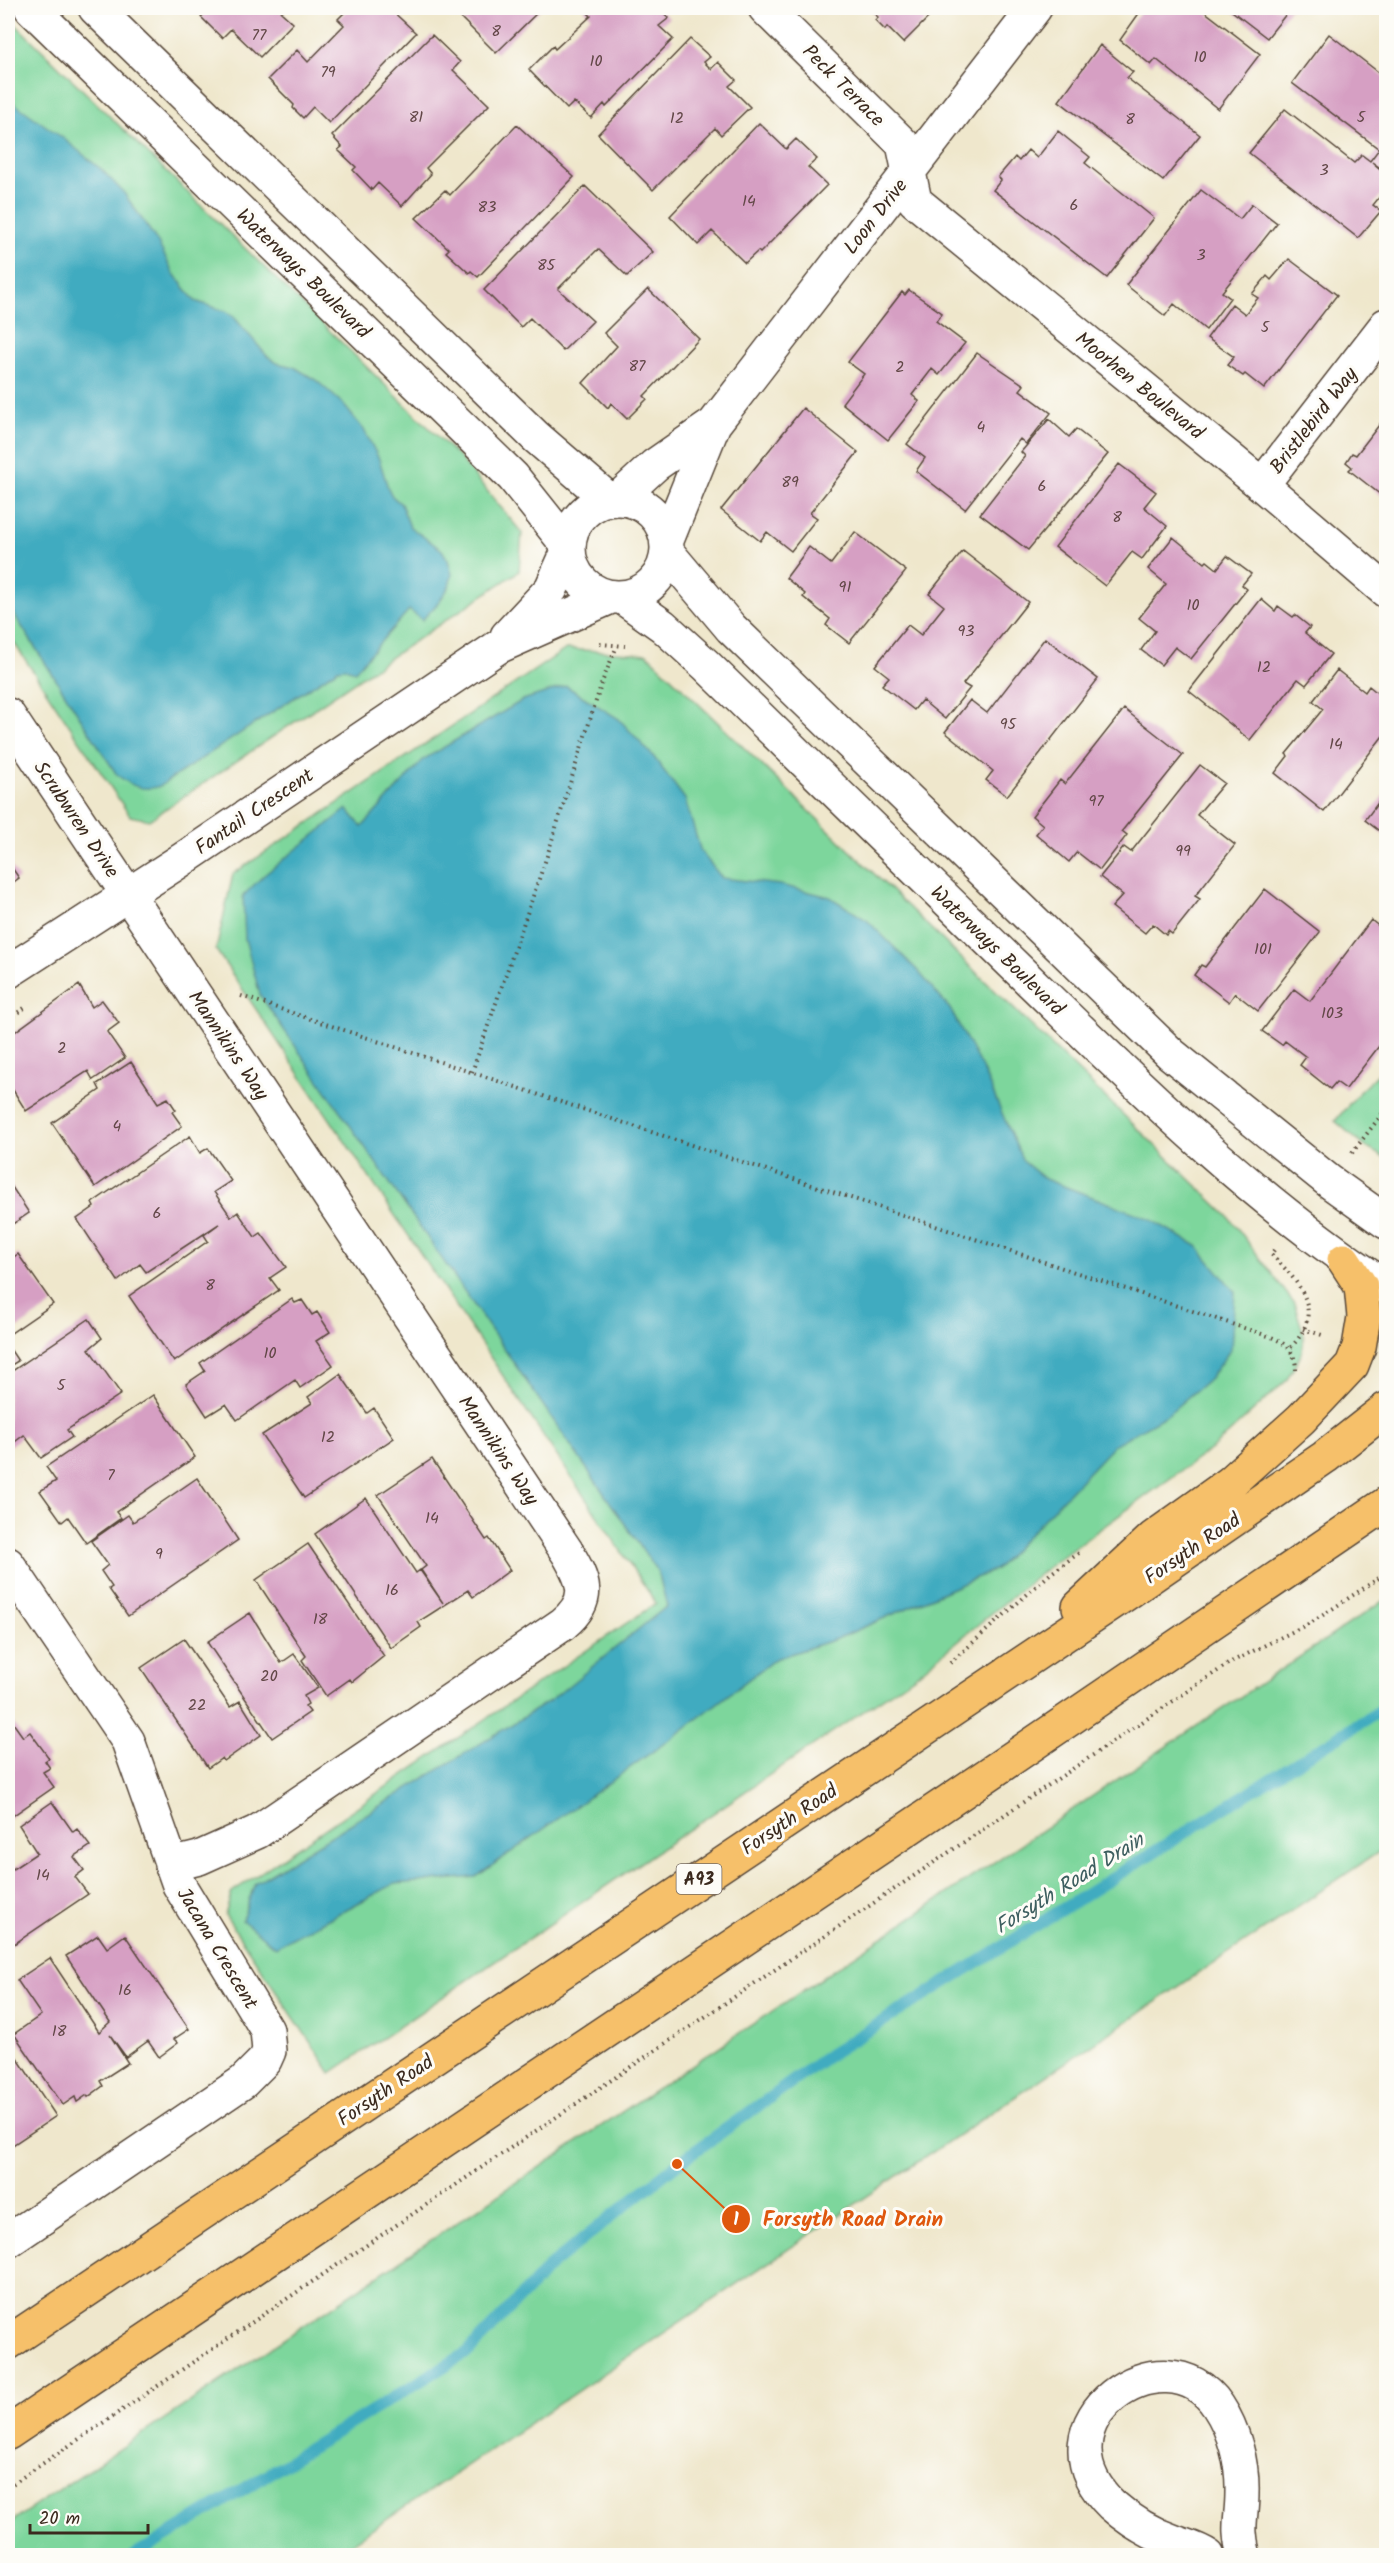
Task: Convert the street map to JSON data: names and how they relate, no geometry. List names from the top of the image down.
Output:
{
  "streets": {
    "highway": ["Forsyth Road", "A93"],
    "street": [
      "Peck Terrace",
      "Loon Drive",
      "Waterways Boulevard",
      "Moorhen Boulevard",
      "Bristlebird Way",
      "Fantail Crescent",
      "Scrubwren Drive",
      "Mannikins Way",
      "Jacana Crescent"
    ]
  },
  "crossings": [
    ["Peck Terrace", "Loon Drive"],
    ["Peck Terrace", "Moorhen Boulevard"],
    ["Loon Drive", "Waterways Boulevard"],
    ["Loon Drive", "Moorhen Boulevard"],
    ["Loon Drive", "Fantail Crescent"],
    ["Waterways Boulevard", "Fantail Crescent"],
    ["Moorhen Boulevard", "Bristlebird Way"],
    ["Fantail Crescent", "Scrubwren Drive"],
    ["Fantail Crescent", "Mannikins Way"],
    ["Scrubwren Drive", "Mannikins Way"],
    ["Mannikins Way", "Jacana Crescent"]
  ],
  "water": ["Forsyth Road Drain"],
  "places": ["Forsyth Road Drain"],
  "house_numbers": [
    "8",
    "77",
    "10",
    "10",
    "79",
    "81",
    "5",
    "12",
    "8",
    "3",
    "14",
    "6",
    "83",
    "3",
    "85",
    "5",
    "87",
    "2",
    "4",
    "89",
    "6",
    "8",
    "91",
    "10",
    "93",
    "12",
    "95",
    "14",
    "97",
    "99",
    "101",
    "103",
    "2",
    "4",
    "6",
    "8",
    "10",
    "5",
    "12",
    "7",
    "14",
    "9",
    "16",
    "18",
    "20",
    "22",
    "14",
    "16",
    "18"
  ],
  "scale_bar": "20 m"
}
